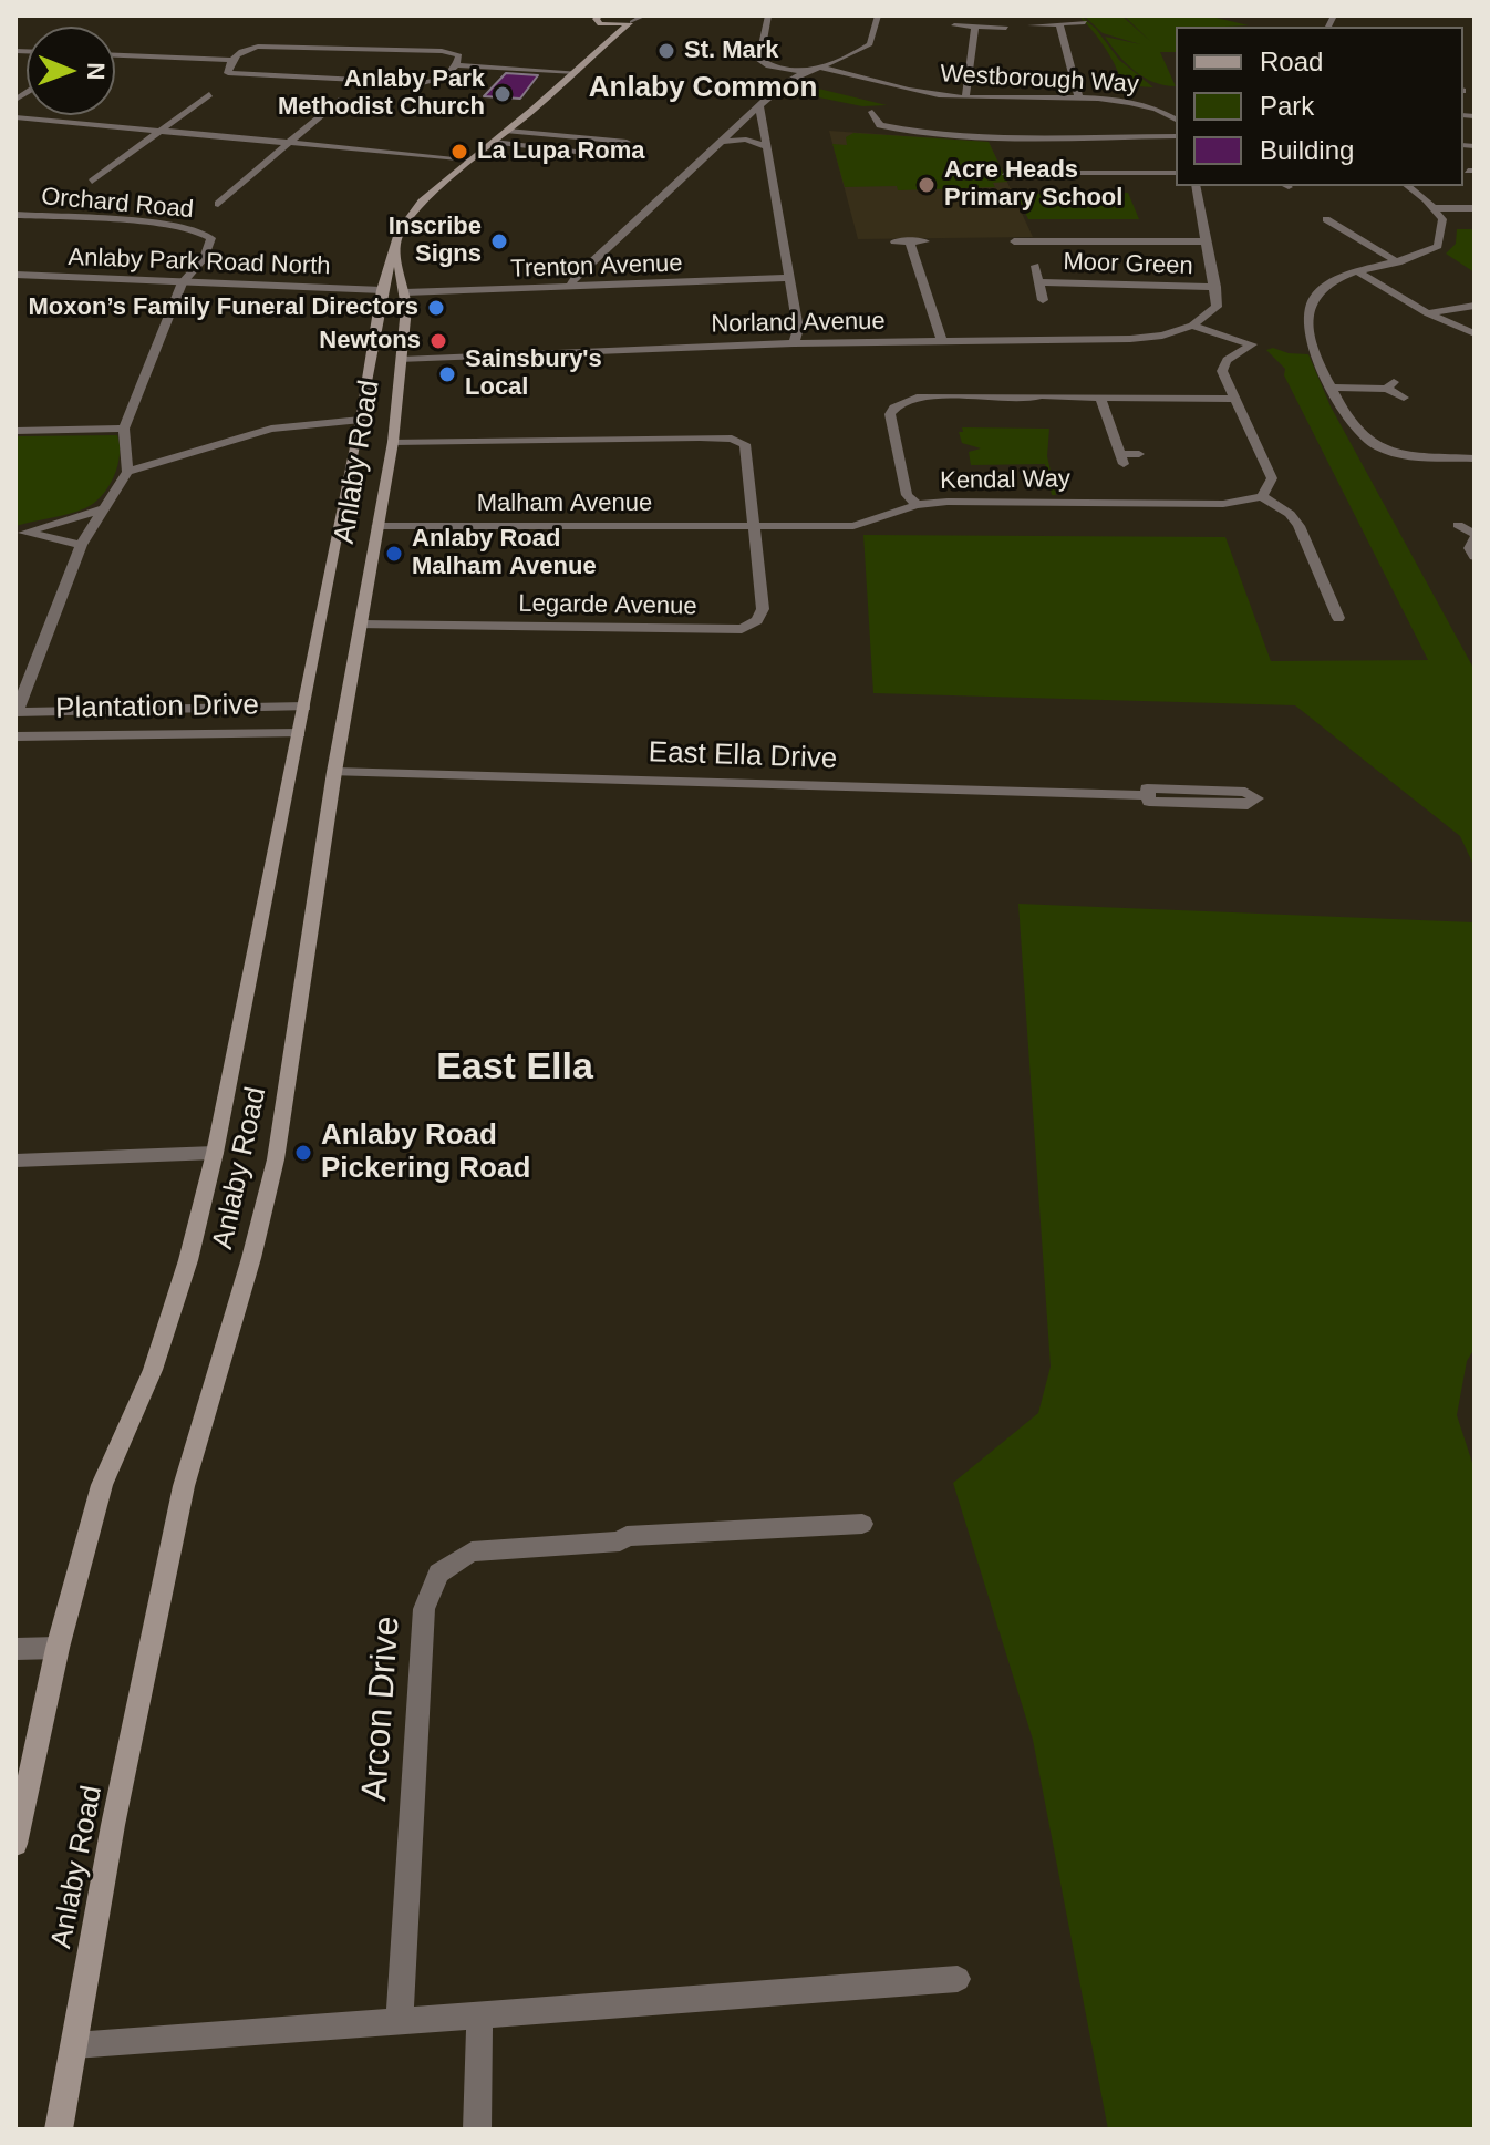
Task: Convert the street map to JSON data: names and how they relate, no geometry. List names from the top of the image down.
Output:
{
  "streets": {
    "main road": ["Anlaby Road"],
    "street": [
      "Westborough Way",
      "Orchard Road",
      "Anlaby Park Road North",
      "Moor Green",
      "Trenton Avenue",
      "Norland Avenue",
      "Kendal Way",
      "Malham Avenue",
      "Legarde Avenue",
      "Plantation Drive",
      "East Ella Drive",
      "Arcon Drive"
    ]
  },
  "crossings": [
    ["Orchard Road", "Anlaby Park Road North"],
    ["Anlaby Park Road North", "Anlaby Road"],
    ["Trenton Avenue", "Anlaby Road"],
    ["Norland Avenue", "Anlaby Road"],
    ["Anlaby Road", "Malham Avenue"],
    ["Anlaby Road", "Legarde Avenue"],
    ["Anlaby Road", "Plantation Drive"],
    ["Anlaby Road", "East Ella Drive"],
    ["Kendal Way", "Malham Avenue"],
    ["Kendal Way", "Legarde Avenue"],
    ["Malham Avenue", "Legarde Avenue"]
  ],
  "districts": ["Anlaby Common", "East Ella"],
  "places": [
    "St. Mark",
    "Anlaby Park Methodist Church",
    "La Lupa Roma",
    "Acre Heads Primary School",
    "Inscribe Signs",
    "Moxon’s Family Funeral Directors",
    "Newtons",
    "Sainsbury's Local",
    "Anlaby Road Malham Avenue",
    "Anlaby Road Pickering Road"
  ],
  "legend": ["Road", "Park", "Building"],
  "north": "right"
}
